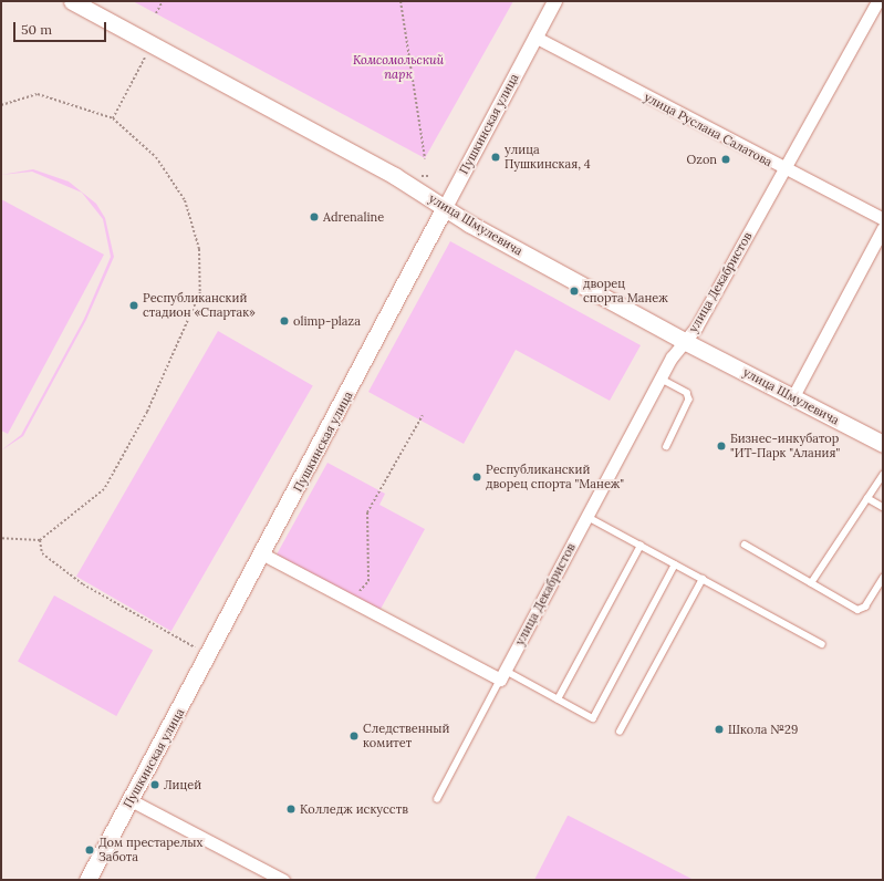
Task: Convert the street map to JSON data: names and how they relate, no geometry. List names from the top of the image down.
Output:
{
  "streets": {
    "main road": ["Пушкинская улица", "улица Шмулевича"],
    "street": ["улица Руслана Салатова", "улица Декабристов"]
  },
  "crossings": [
    ["Пушкинская улица", "улица Руслана Салатова"],
    ["Пушкинская улица", "улица Шмулевича"],
    ["улица Руслана Салатова", "улица Декабристов"],
    ["улица Шмулевича", "улица Декабристов"]
  ],
  "parks": ["Комсомольский парк"],
  "places": [
    "улица Пушкинская, 4",
    "Ozon",
    "Adrenaline",
    "дворец спорта Манеж",
    "Республиканский стадион «Спартак»",
    "olimp-plaza",
    "Бизнес-инкубатор \"ИТ-Парк \"Алания\"",
    "Республиканский дворец спорта \"Манеж\"",
    "Школа №29",
    "Следственный комитет",
    "Лицей",
    "Колледж искусств",
    "Дом престарелых Забота"
  ],
  "scale_bar": "50 m"
}
